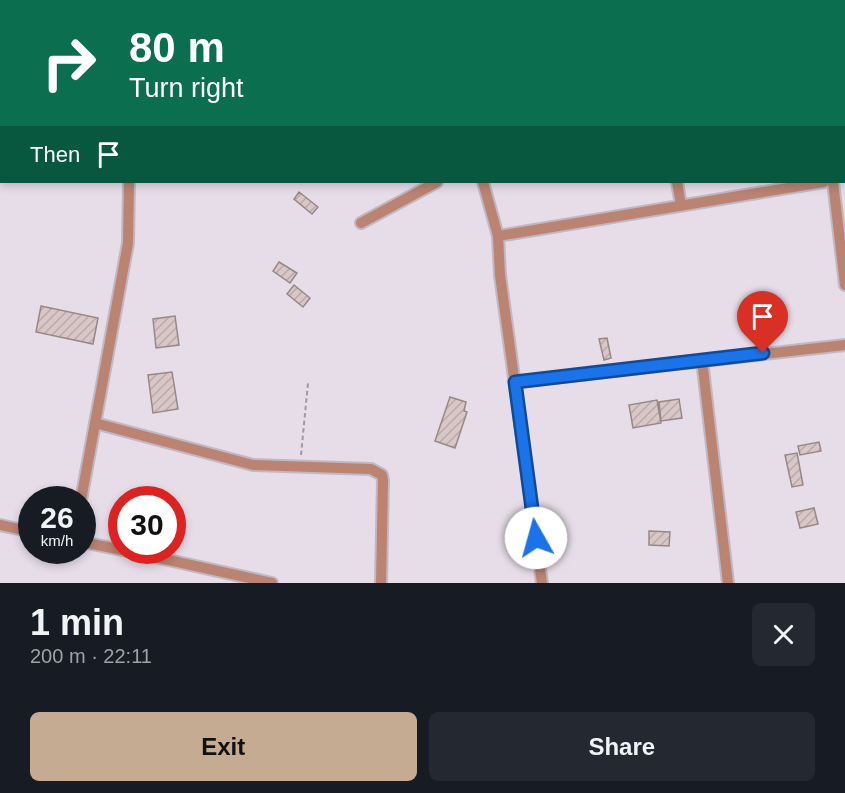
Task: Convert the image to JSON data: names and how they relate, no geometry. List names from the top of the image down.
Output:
{
  "page": {
    "turn": ["80 m", "Turn right"],
    "then": "Then",
    "speed": "26 km/h",
    "limit": "30",
    "heading": ["1 min", "200 m · 22:11"],
    "buttons": ["Exit", "Share"]
  }
}
